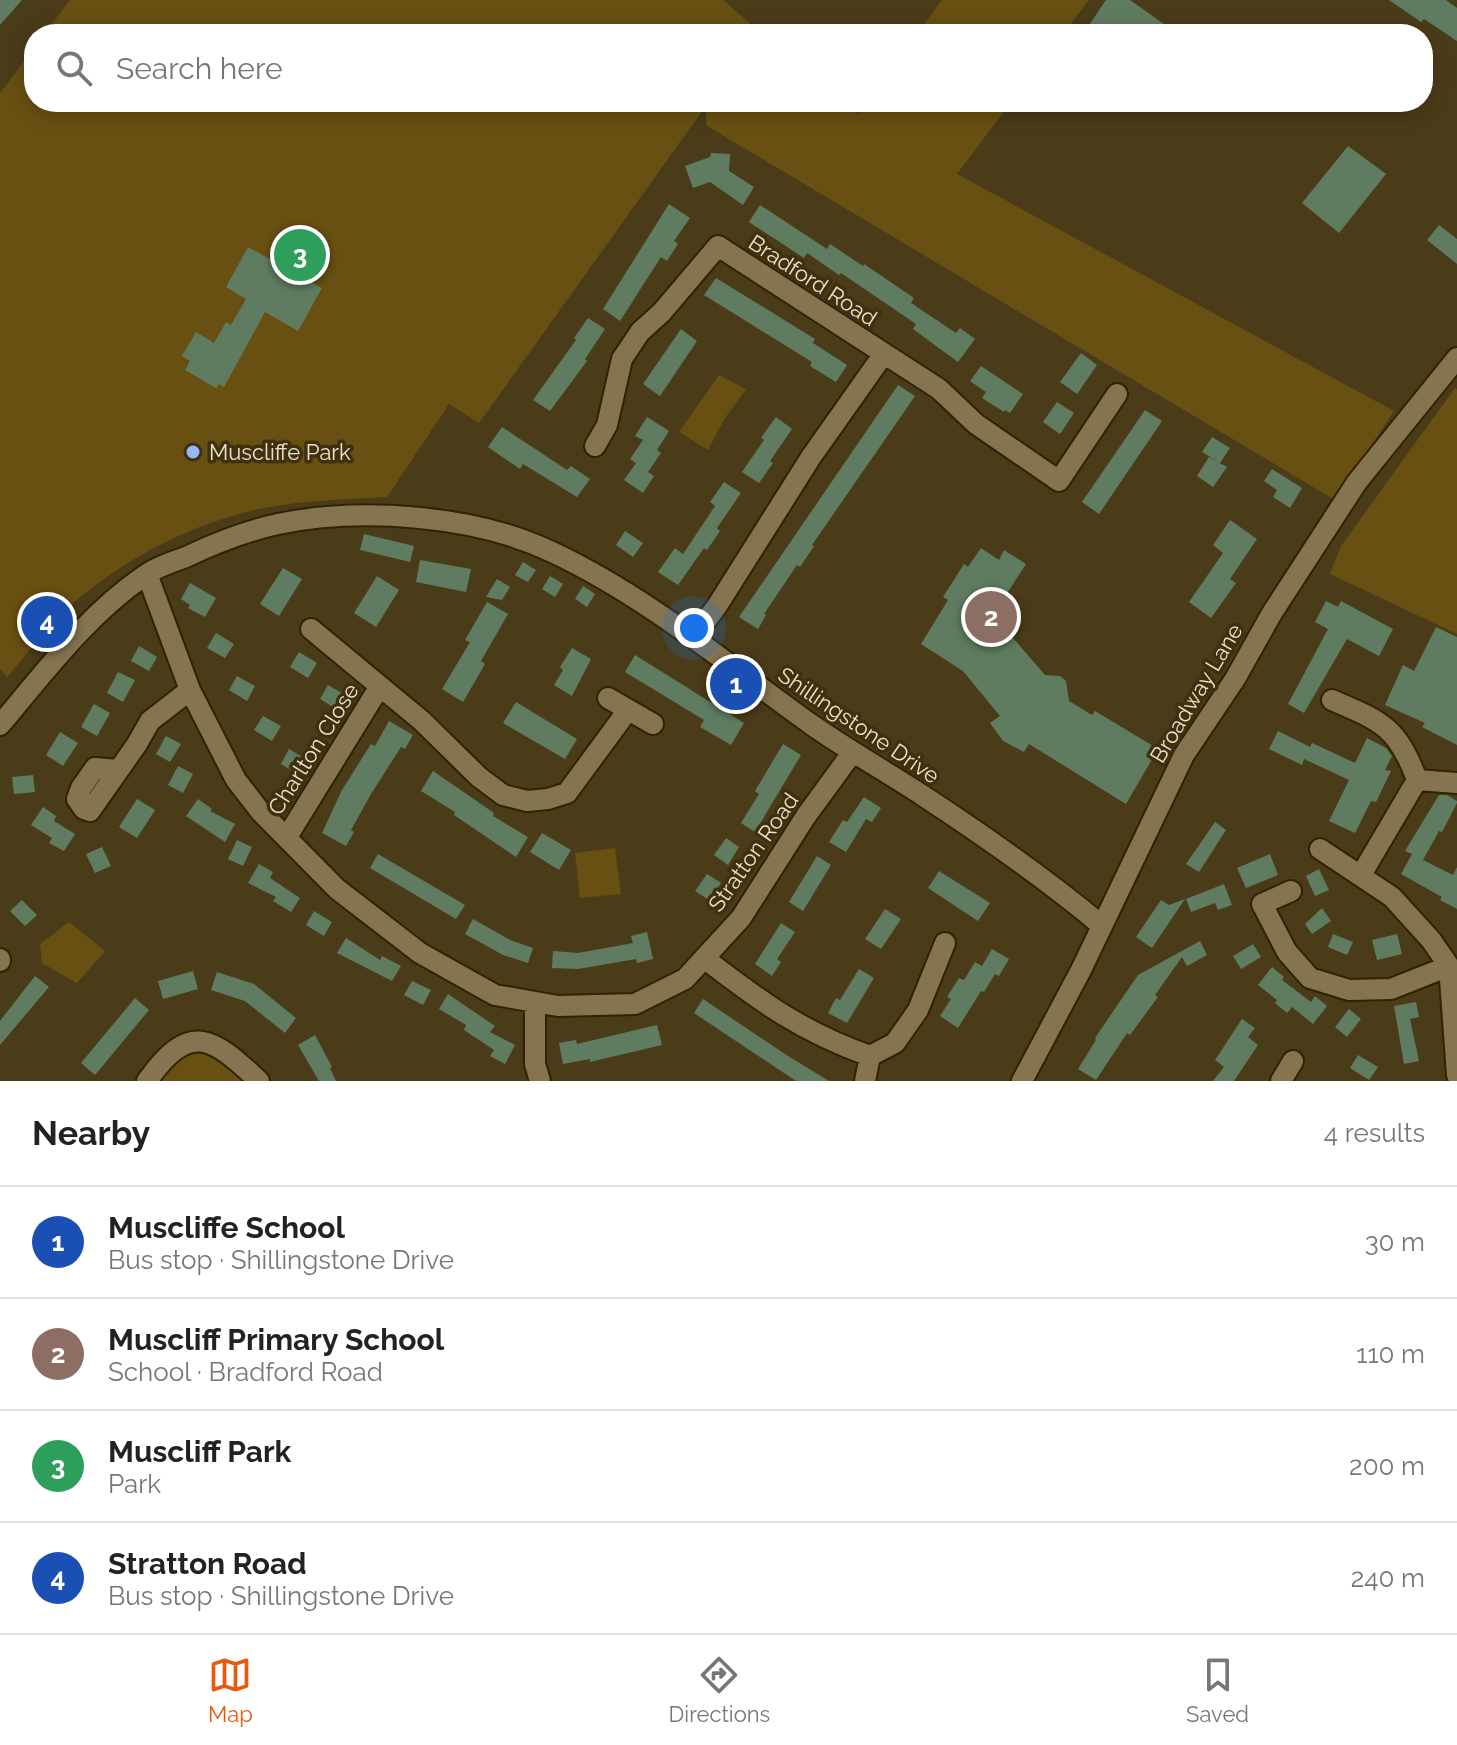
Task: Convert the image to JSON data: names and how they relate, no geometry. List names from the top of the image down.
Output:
{
  "streets": {
    "street": [
      "Bradford Road",
      "Broadway Lane",
      "Shillingstone Drive",
      "Charlton Close",
      "Stratton Road"
    ]
  },
  "crossings": [
    ["Bradford Road", "Shillingstone Drive"],
    ["Broadway Lane", "Shillingstone Drive"],
    ["Shillingstone Drive", "Stratton Road"],
    ["Charlton Close", "Stratton Road"]
  ],
  "places": ["Muscliffe Park"],
  "page": {
    "search": "Search here",
    "pins": [
      "3",
      "2",
      "4",
      "1"
    ],
    "heading": ["Nearby", "4 results"],
    "list": [
      {
        "mark": "1",
        "name": "Muscliffe School",
        "note": "Bus stop · Shillingstone Drive",
        "value": "30 m"
      },
      {
        "mark": "2",
        "name": "Muscliff Primary School",
        "note": "School · Bradford Road",
        "value": "110 m"
      },
      {
        "mark": "3",
        "name": "Muscliff Park",
        "note": "Park",
        "value": "200 m"
      },
      {
        "mark": "4",
        "name": "Stratton Road",
        "note": "Bus stop · Shillingstone Drive",
        "value": "240 m"
      }
    ],
    "nav": ["Map", "Directions", "Saved"]
  }
}
